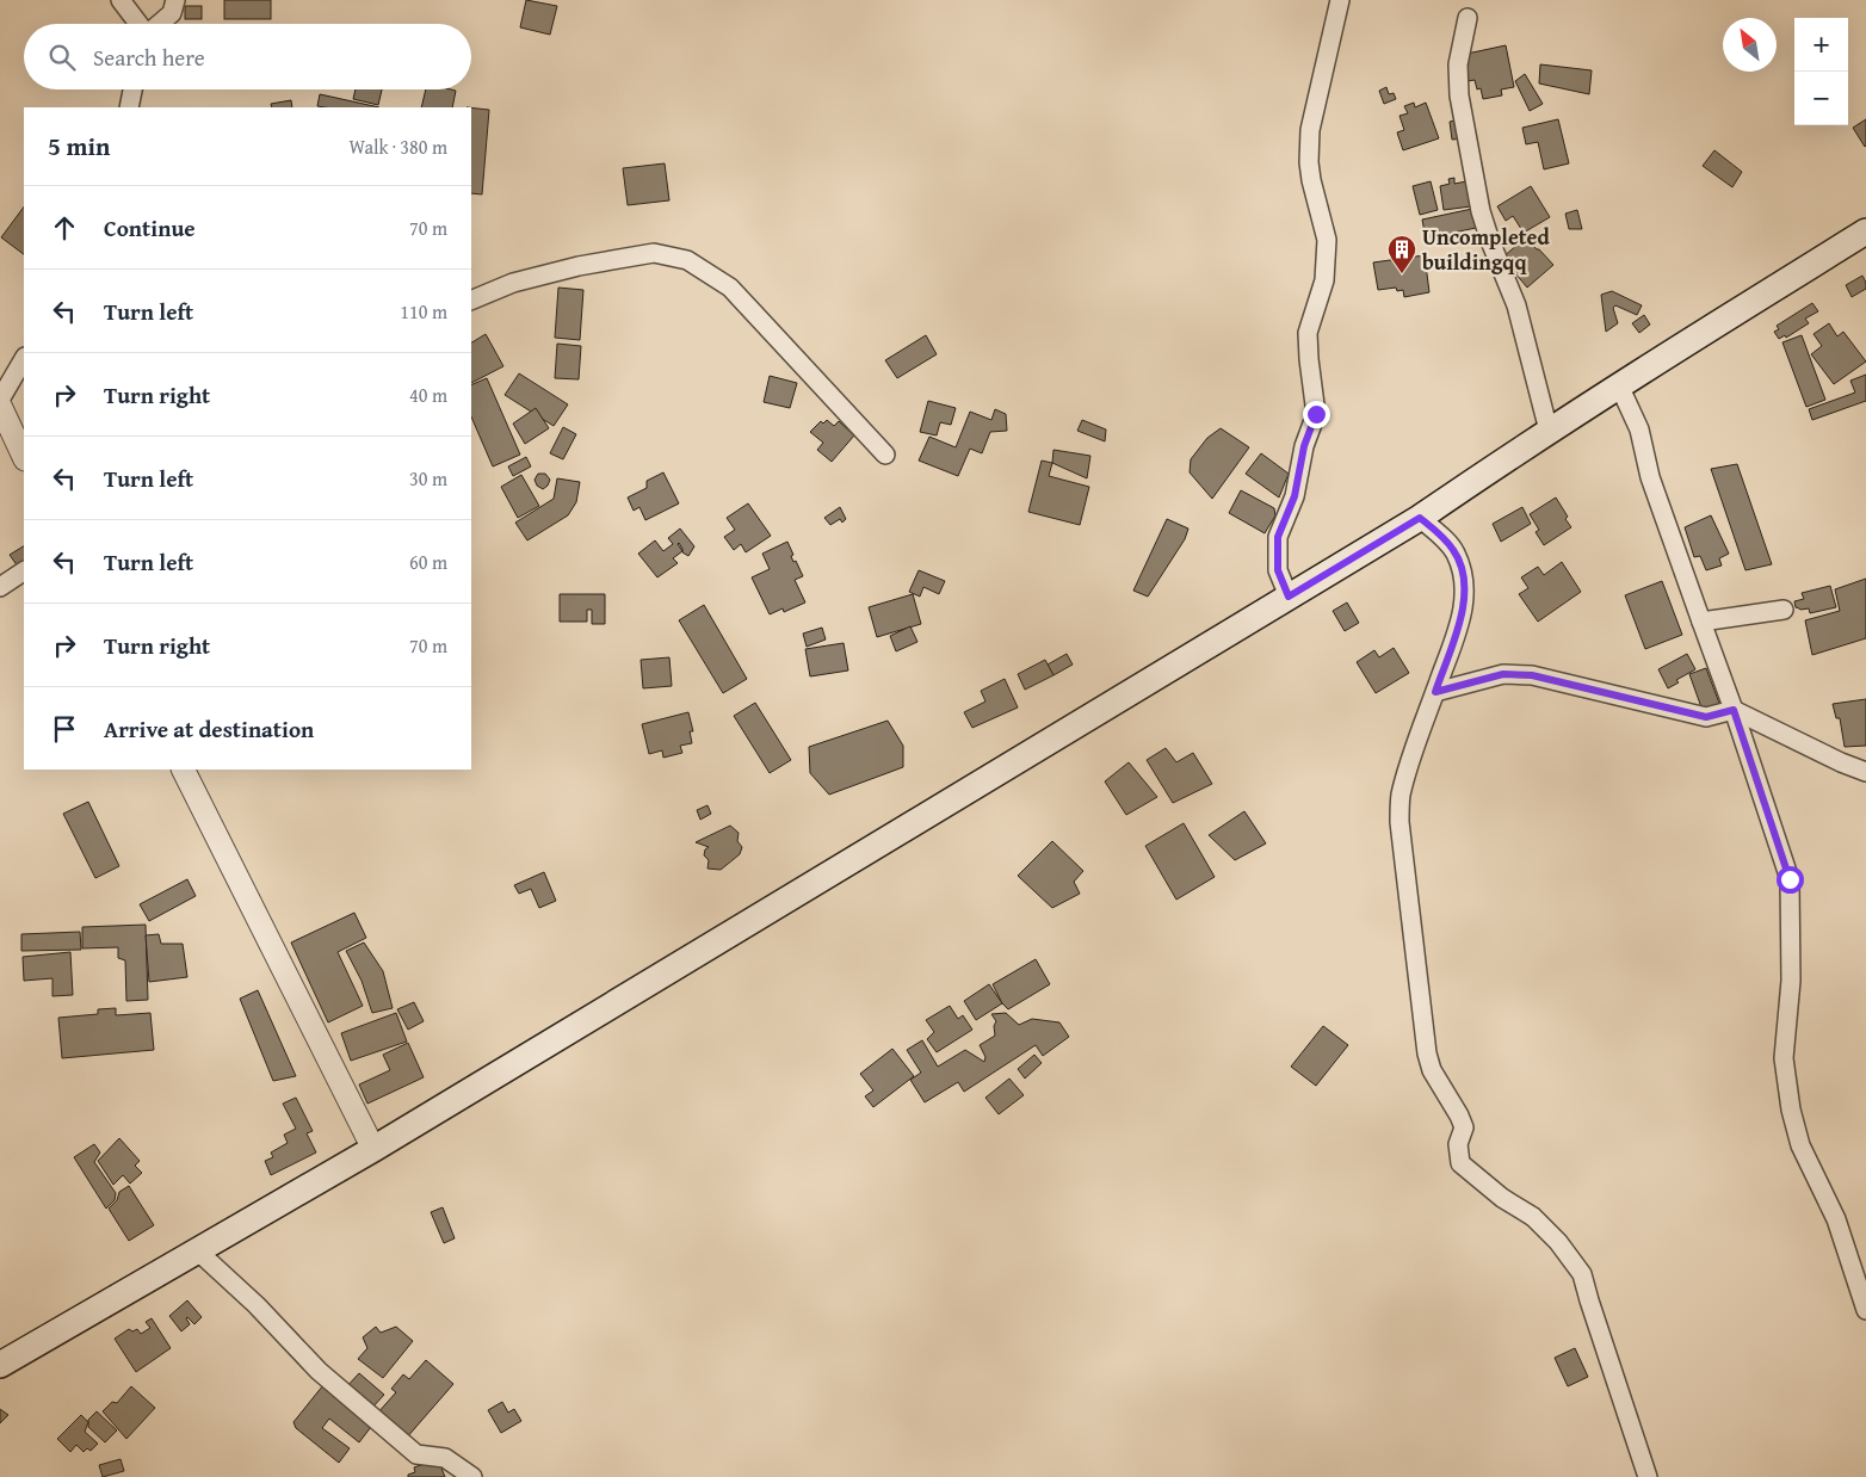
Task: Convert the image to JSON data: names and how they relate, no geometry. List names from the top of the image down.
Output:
{
  "places": {
    "building": ["Uncompleted buildingqq"]
  },
  "north": "top left",
  "page": {
    "map_buttons": ["+", "−"],
    "search": "Search here",
    "heading": ["5 min", "Walk · 380 m"],
    "list": [
      ["Continue", "70 m"],
      ["Turn left", "110 m"],
      ["Turn right", "40 m"],
      ["Turn left", "30 m"],
      ["Turn left", "60 m"],
      ["Turn right", "70 m"],
      "Arrive at destination"
    ]
  }
}
